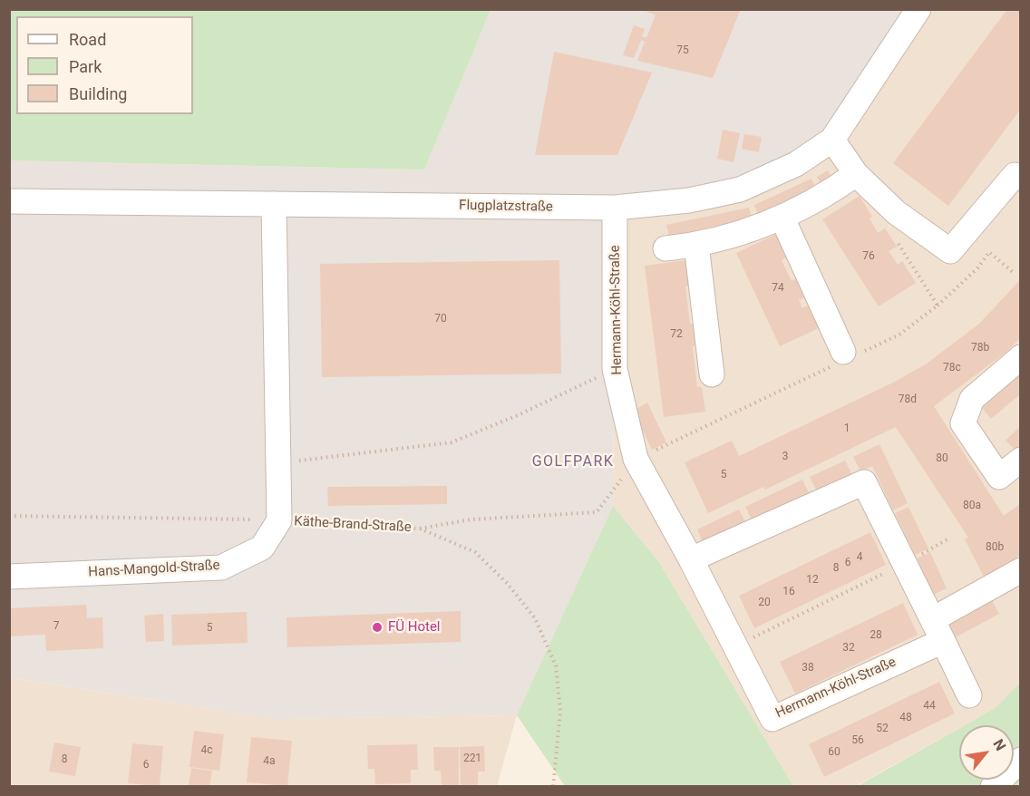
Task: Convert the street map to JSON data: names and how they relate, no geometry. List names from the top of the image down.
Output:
{
  "streets": {
    "street": [
      "Flugplatzstraße",
      "Hermann-Köhl-Straße",
      "Käthe-Brand-Straße",
      "Hans-Mangold-Straße"
    ]
  },
  "crossings": [
    ["Flugplatzstraße", "Hermann-Köhl-Straße"],
    ["Flugplatzstraße", "Käthe-Brand-Straße"],
    ["Käthe-Brand-Straße", "Hans-Mangold-Straße"]
  ],
  "districts": ["GOLFPARK"],
  "places": ["FÜ Hotel"],
  "house_numbers": [
    "75",
    "76",
    "74",
    "70",
    "72",
    "78b",
    "78c",
    "78d",
    "1",
    "3",
    "80",
    "5",
    "80a",
    "80b",
    "4",
    "6",
    "8",
    "12",
    "16",
    "20",
    "7",
    "5",
    "28",
    "32",
    "38",
    "44",
    "48",
    "52",
    "56",
    "4c",
    "60",
    "221",
    "8",
    "4a",
    "6"
  ],
  "legend": ["Road", "Park", "Building"],
  "north": "top right"
}
